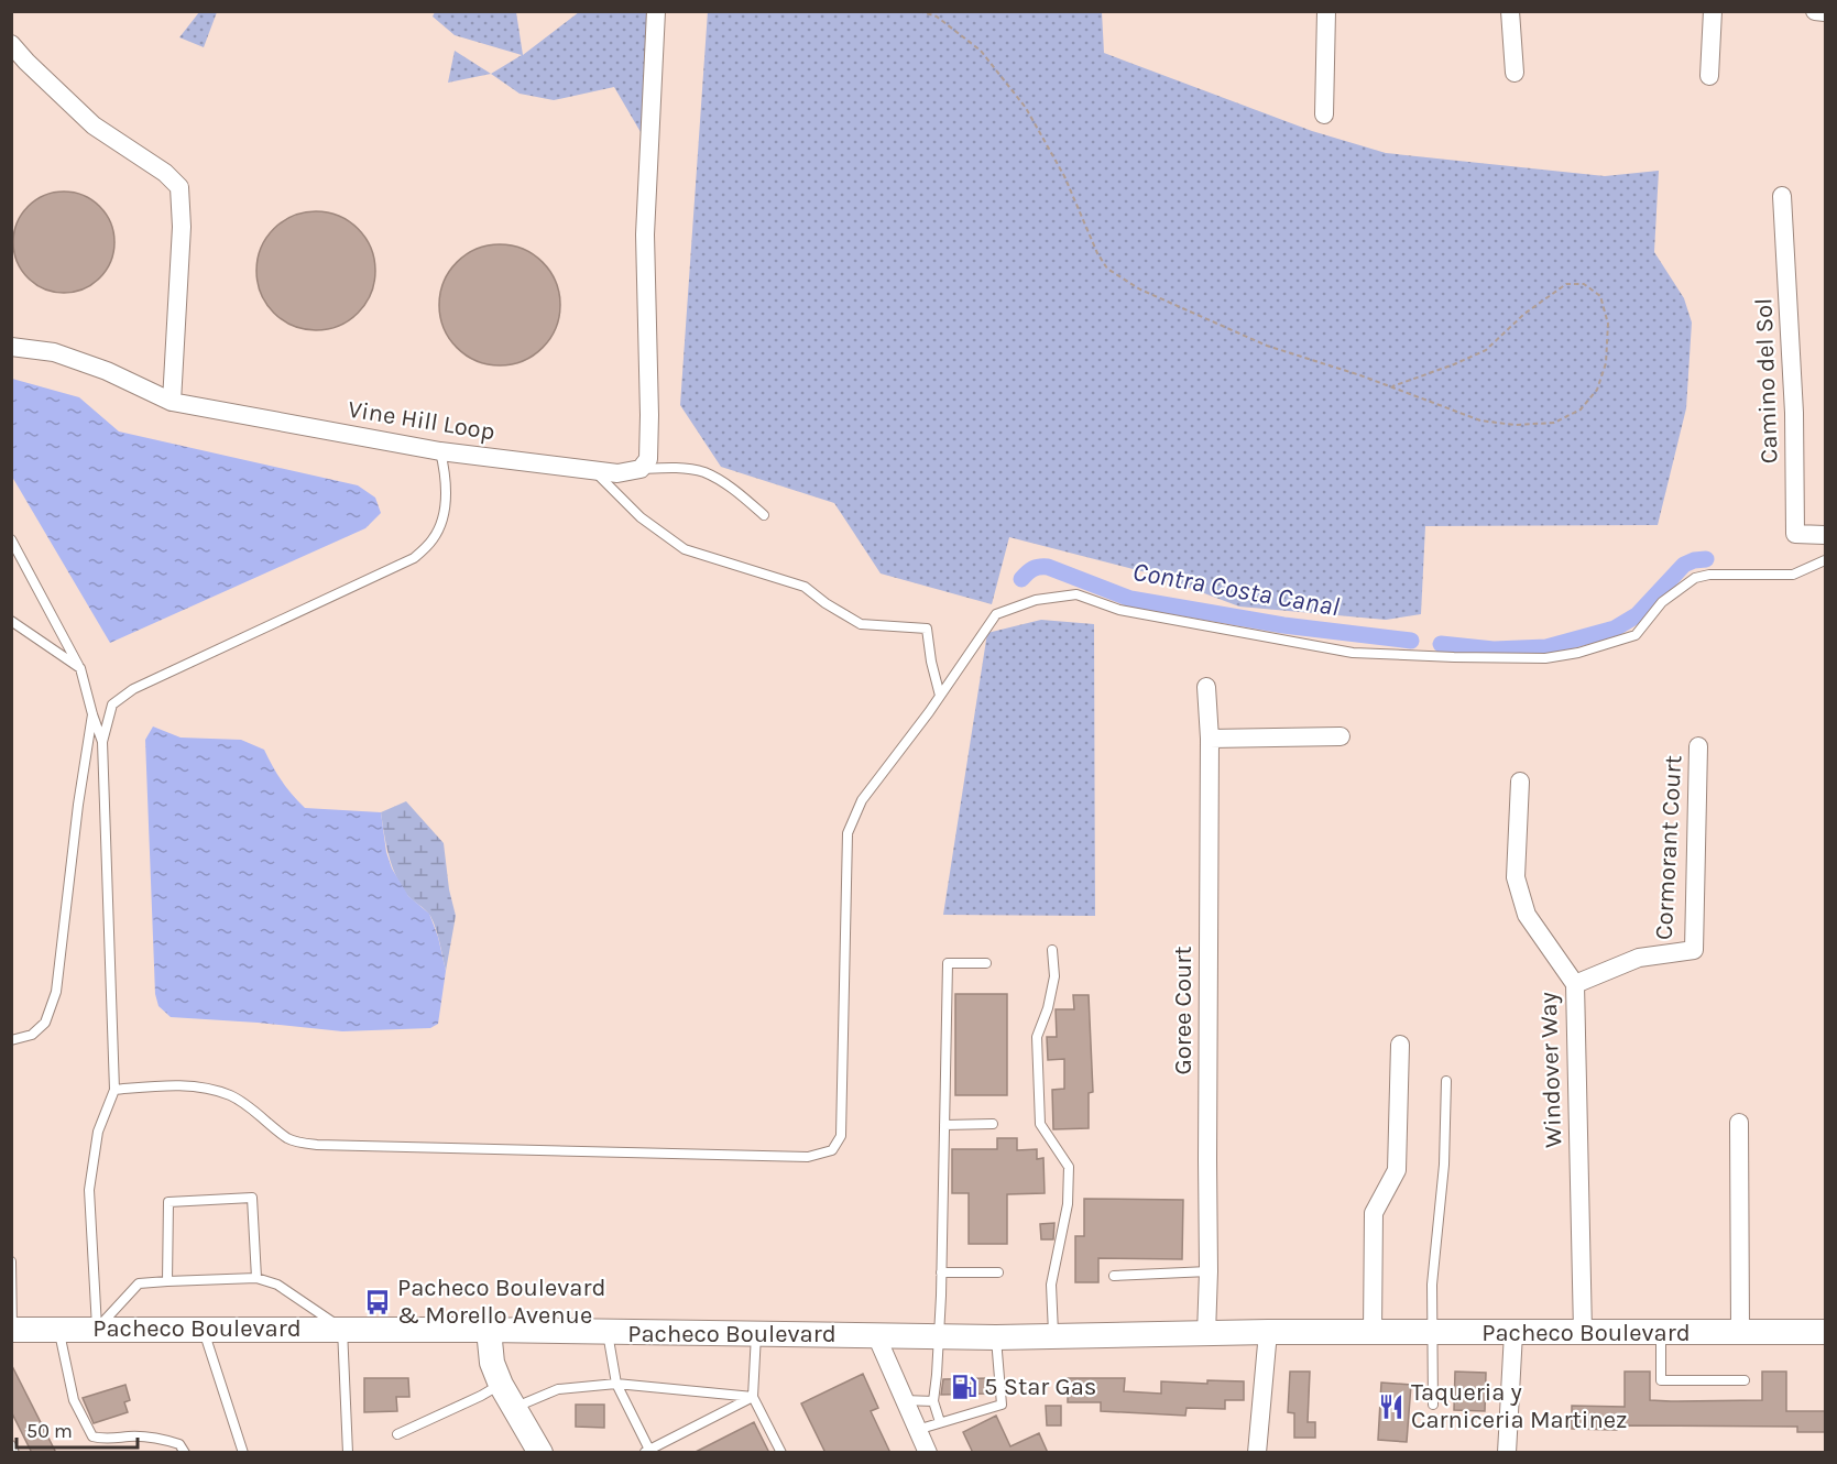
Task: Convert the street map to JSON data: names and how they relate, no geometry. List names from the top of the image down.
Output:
{
  "streets": {
    "main road": ["Pacheco Boulevard"],
    "street": [
      "Camino del Sol",
      "Vine Hill Loop",
      "Cormorant Court",
      "Goree Court",
      "Windover Way"
    ]
  },
  "crossings": [
    ["Cormorant Court", "Windover Way"],
    ["Goree Court", "Pacheco Boulevard"],
    ["Windover Way", "Pacheco Boulevard"]
  ],
  "water": ["Contra Costa Canal"],
  "places": {
    "bus stop": ["Pacheco Boulevard & Morello Avenue"],
    "fuel station": ["5 Star Gas"],
    "restaurant": ["Taqueria y Carniceria Martinez"]
  },
  "scale_bar": "50 m"
}
